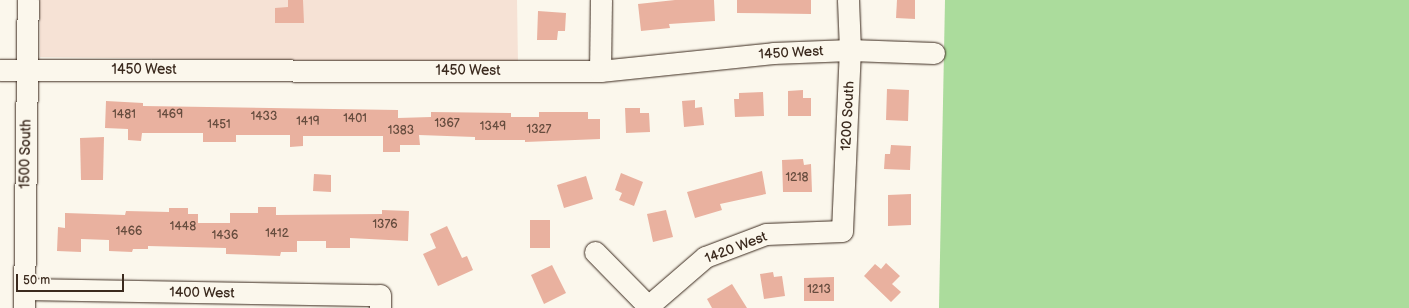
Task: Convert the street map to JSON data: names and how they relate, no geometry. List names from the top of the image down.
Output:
{
  "streets": {
    "street": [
      "1450 West",
      "1200 South",
      "1500 South",
      "1420 West",
      "1400 West"
    ]
  },
  "crossings": [
    ["1450 West", "1200 South"],
    ["1450 West", "1500 South"],
    ["1200 South", "1420 West"],
    ["1500 South", "1400 West"]
  ],
  "house_numbers": [
    "1481",
    "1469",
    "1433",
    "1401",
    "1419",
    "1367",
    "1451",
    "1349",
    "1327",
    "1383",
    "1218",
    "1376",
    "1448",
    "1466",
    "1412",
    "1436",
    "1213"
  ],
  "scale_bar": "50 m"
}
